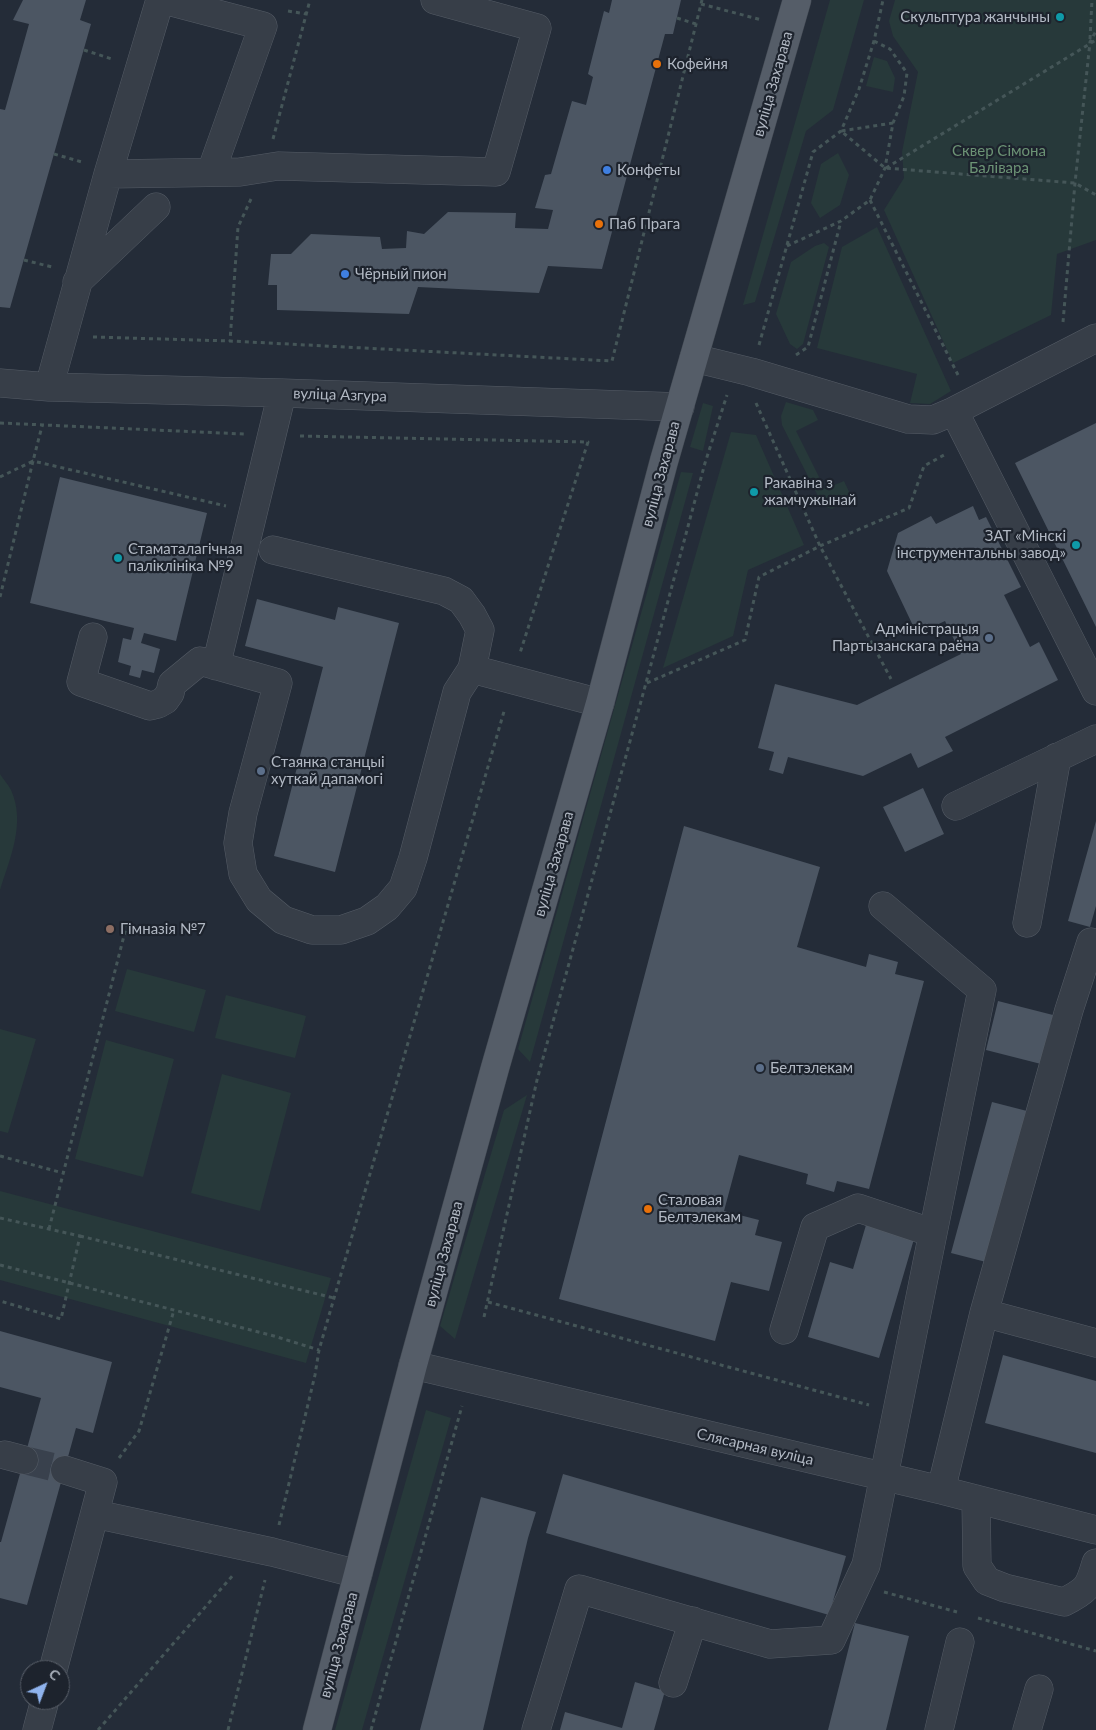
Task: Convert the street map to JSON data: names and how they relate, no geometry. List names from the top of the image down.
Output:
{
  "streets": {
    "main road": ["вуліца Захарава"],
    "street": ["вуліца Азгура", "Слясарная вуліца"]
  },
  "crossings": [
    ["вуліца Захарава", "вуліца Азгура"],
    ["вуліца Захарава", "Слясарная вуліца"]
  ],
  "parks": ["Сквер Сімона Балівара"],
  "places": [
    "Скульптура жанчыны",
    "Кофейня",
    "Конфеты",
    "Паб Прага",
    "Чёрный пион",
    "Ракавіна з жамчужынай",
    "ЗАТ «Мінскі інструментальны завод»",
    "Стаматалагічная паліклініка №9",
    "Адміністрацыя Партызанскага раёна",
    "Стаянка станцыі хуткай дапамогі",
    "Гімназія №7",
    "Белтэлекам",
    "Сталовая Белтэлекам"
  ],
  "north": "top right"
}
